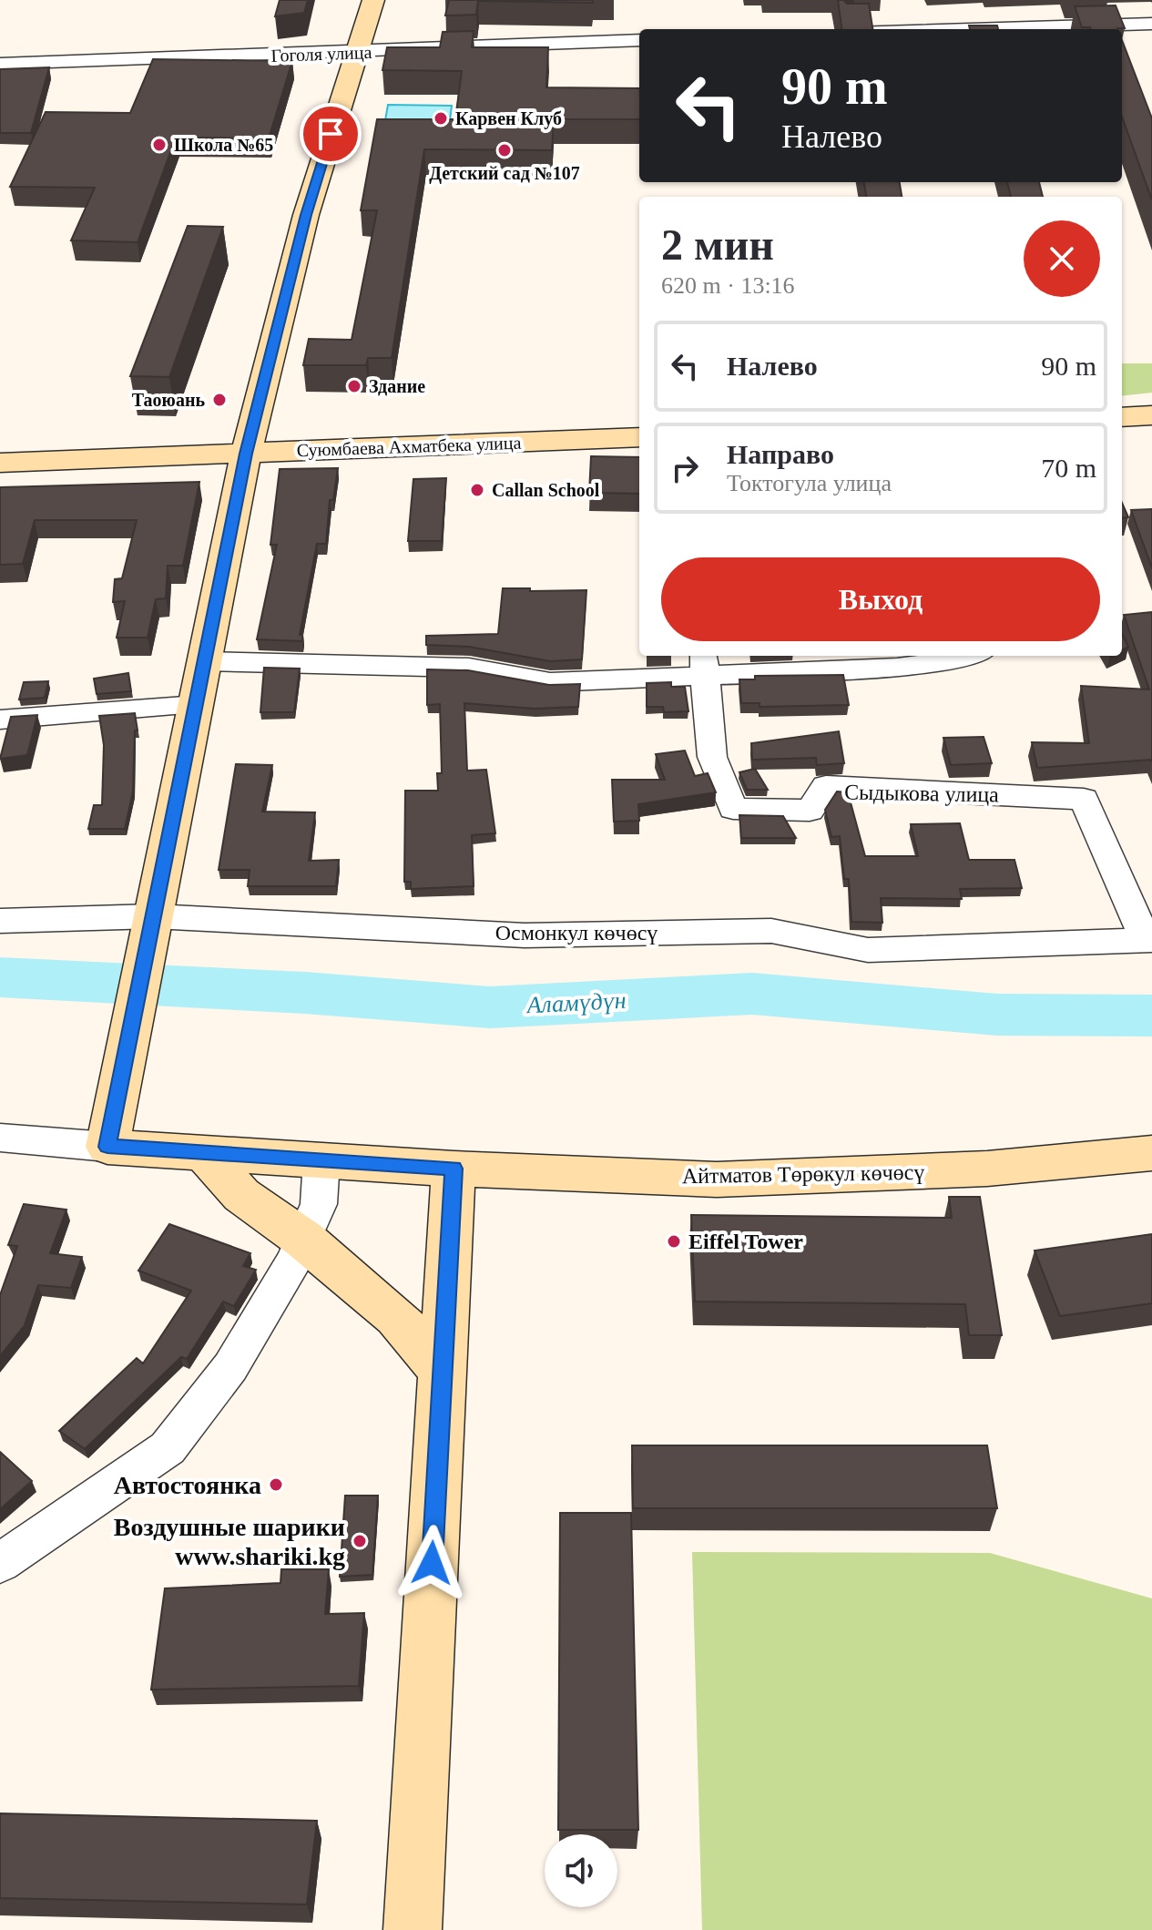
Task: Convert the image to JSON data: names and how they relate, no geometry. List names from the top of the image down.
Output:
{
  "streets": {
    "street": [
      "Гоголя улица",
      "Суюмбаева Ахматбека улица",
      "Сыдыкова улица",
      "Осмонкул көчөсү",
      "Айтматов Төрөкул көчөсү"
    ]
  },
  "crossings": [
    ["Сыдыкова улица", "Осмонкул көчөсү"]
  ],
  "water": ["Аламүдүн"],
  "places": [
    "Карвен Клуб",
    "Школа №65",
    "Детский сад №107",
    "Здание",
    "Таоюань",
    "Callan School",
    "Eiffel Tower",
    "Автостоянка",
    "Воздушные шарики www.shariki.kg"
  ],
  "page": {
    "turn": ["90 m", "Налево"],
    "heading": ["2 мин", "620 m · 13:16"],
    "list": [
      {
        "name": "Налево",
        "value": "90 m"
      },
      {
        "name": "Направо",
        "note": "Токтогула улица",
        "value": "70 m"
      }
    ],
    "buttons": "Выход"
  }
}
